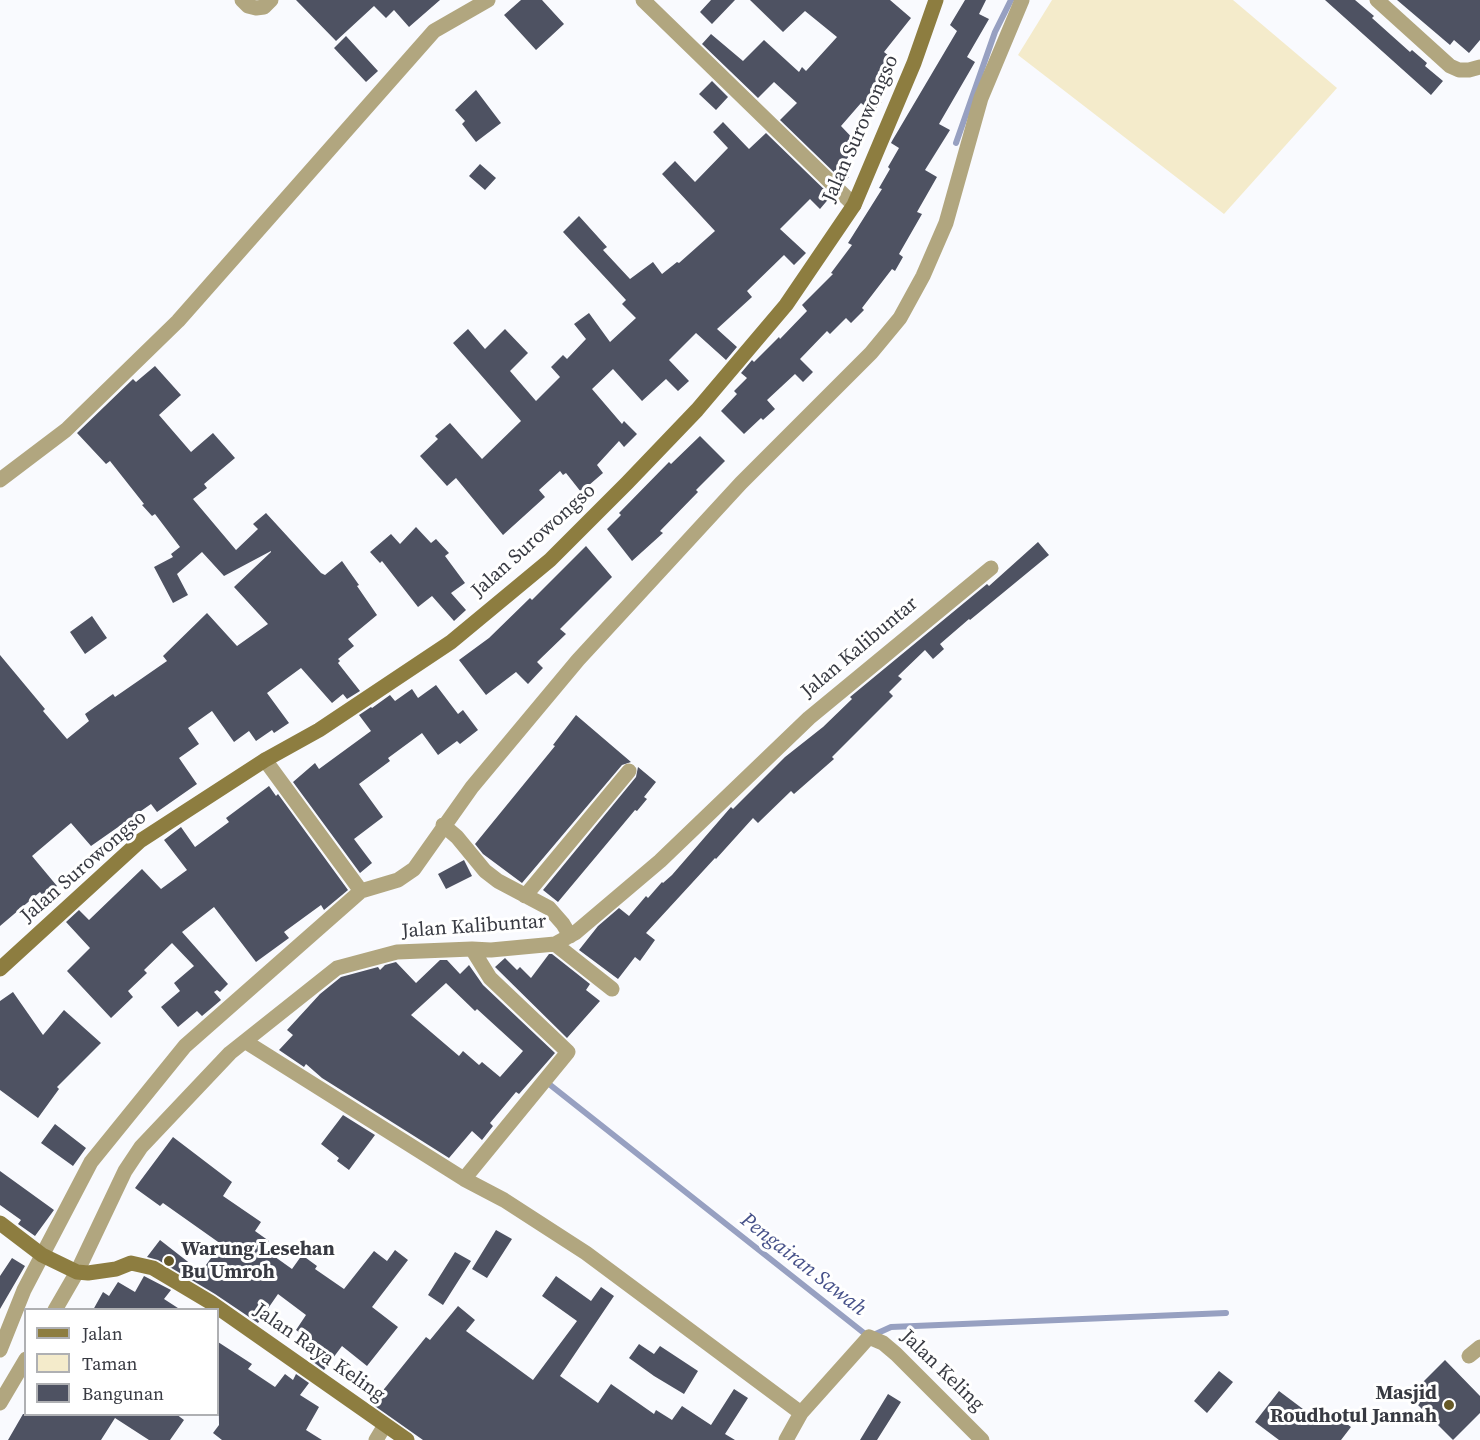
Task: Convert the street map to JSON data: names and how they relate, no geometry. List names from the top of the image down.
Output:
{
  "streets": {
    "street": [
      "Jalan Surowongso",
      "Jalan Kalibuntar",
      "Jalan Raya Keling",
      "Jalan Keling"
    ]
  },
  "crossings": [
    ["Jalan Kalibuntar", "Jalan Raya Keling"]
  ],
  "water": ["Pengairan Sawah"],
  "places": ["Warung Lesehan Bu Umroh", "Masjid Roudhotul Jannah"],
  "legend": ["Jalan", "Taman", "Bangunan"]
}
